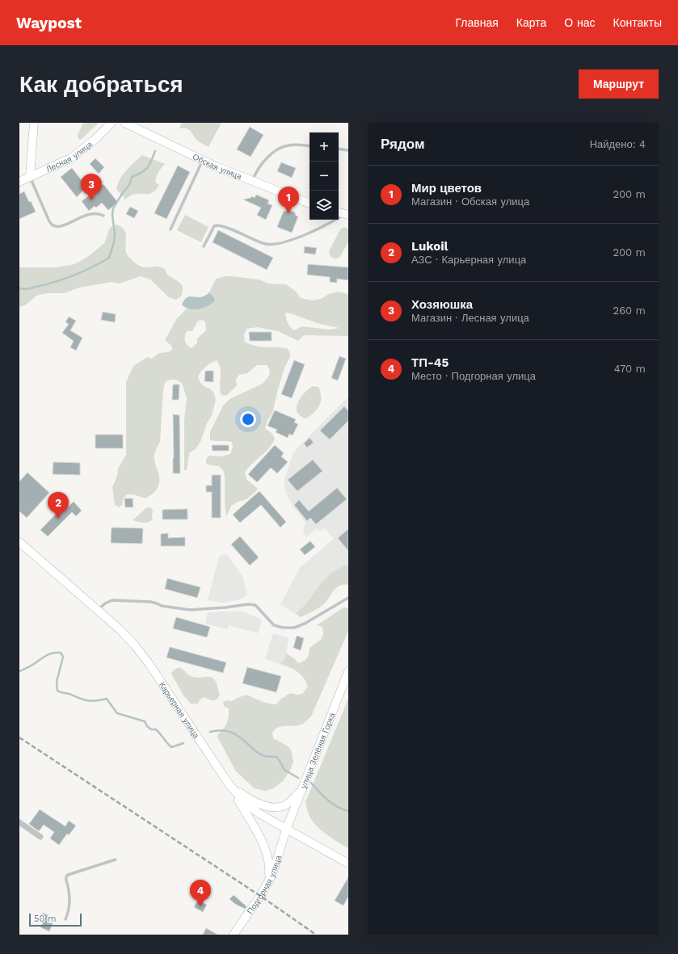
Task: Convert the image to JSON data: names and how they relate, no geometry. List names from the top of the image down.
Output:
{
  "streets": {
    "street": [
      "Лесная улица",
      "Обская улица",
      "Карьерная улица",
      "улица Зелёная Горка",
      "Подгорная улица"
    ]
  },
  "crossings": [
    ["Карьерная улица", "улица Зелёная Горка"],
    ["Карьерная улица", "Подгорная улица"],
    ["улица Зелёная Горка", "Подгорная улица"]
  ],
  "scale_bar": "50 m",
  "page": {
    "header": "Waypost",
    "nav": [
      "Главная",
      "Карта",
      "О нас",
      "Контакты"
    ],
    "buttons": "Маршрут",
    "title": "Как добраться",
    "heading": ["Рядом", "Найдено: 4"],
    "map_buttons": ["+", "−"],
    "list": [
      {
        "mark": "1",
        "name": "Мир цветов",
        "note": "Магазин · Обская улица",
        "value": "200 m"
      },
      {
        "mark": "2",
        "name": "Lukoil",
        "note": "АЗС · Карьерная улица",
        "value": "200 m"
      },
      {
        "mark": "3",
        "name": "Хозяюшка",
        "note": "Магазин · Лесная улица",
        "value": "260 m"
      },
      {
        "mark": "4",
        "name": "ТП-45",
        "note": "Место · Подгорная улица",
        "value": "470 m"
      }
    ],
    "pins": [
      "3",
      "1",
      "2",
      "4"
    ],
    "scale": "50 m"
  }
}
